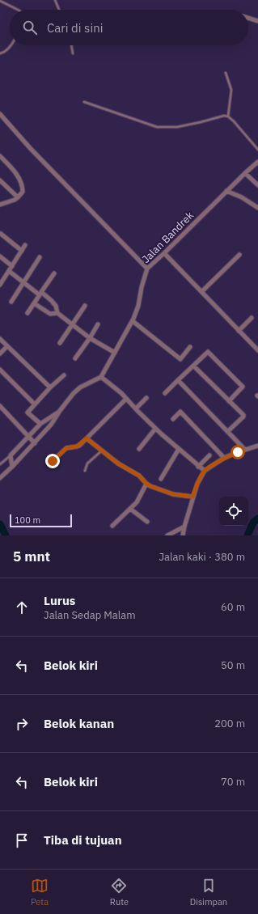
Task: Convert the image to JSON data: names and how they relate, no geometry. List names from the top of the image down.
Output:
{
  "streets": {
    "street": ["Jalan Bandrek"]
  },
  "scale_bar": "100 m",
  "page": {
    "search": "Cari di sini",
    "scale": "100 m",
    "heading": ["5 mnt", "Jalan kaki · 380 m"],
    "list": [
      ["Lurus", "Jalan Sedap Malam", "60 m"],
      ["Belok kiri", "50 m"],
      ["Belok kanan", "200 m"],
      ["Belok kiri", "70 m"],
      "Tiba di tujuan"
    ],
    "nav": ["Peta", "Rute", "Disimpan"]
  }
}
